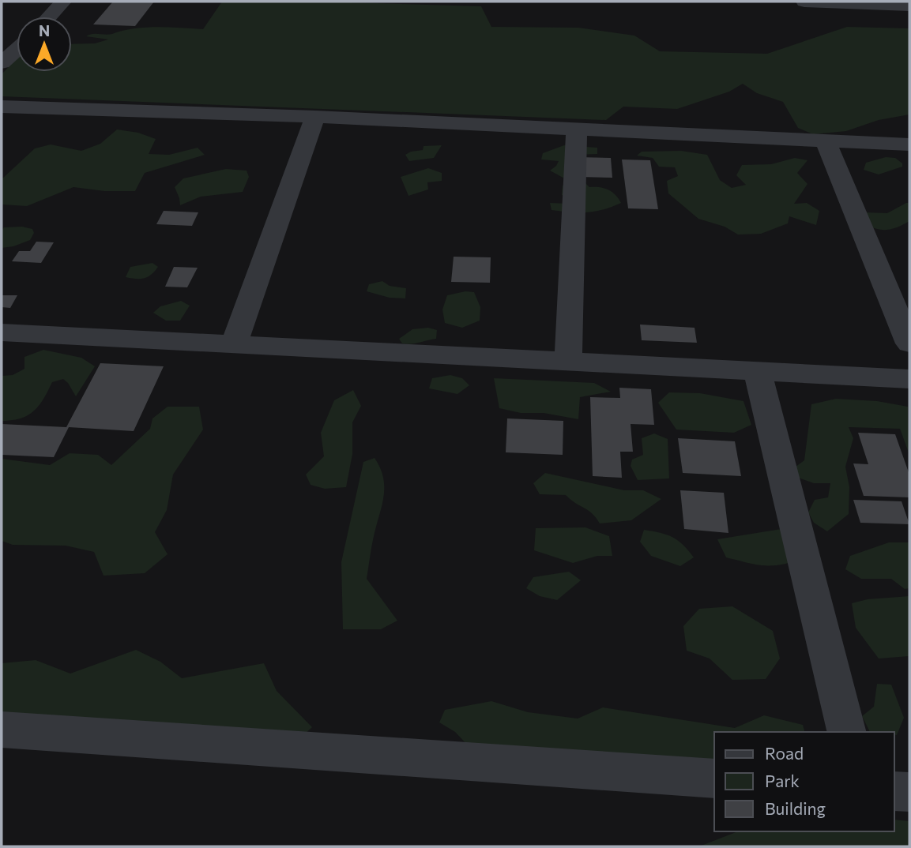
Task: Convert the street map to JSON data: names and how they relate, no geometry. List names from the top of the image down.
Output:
{
  "legend": ["Road", "Park", "Building"],
  "north": "top"
}
